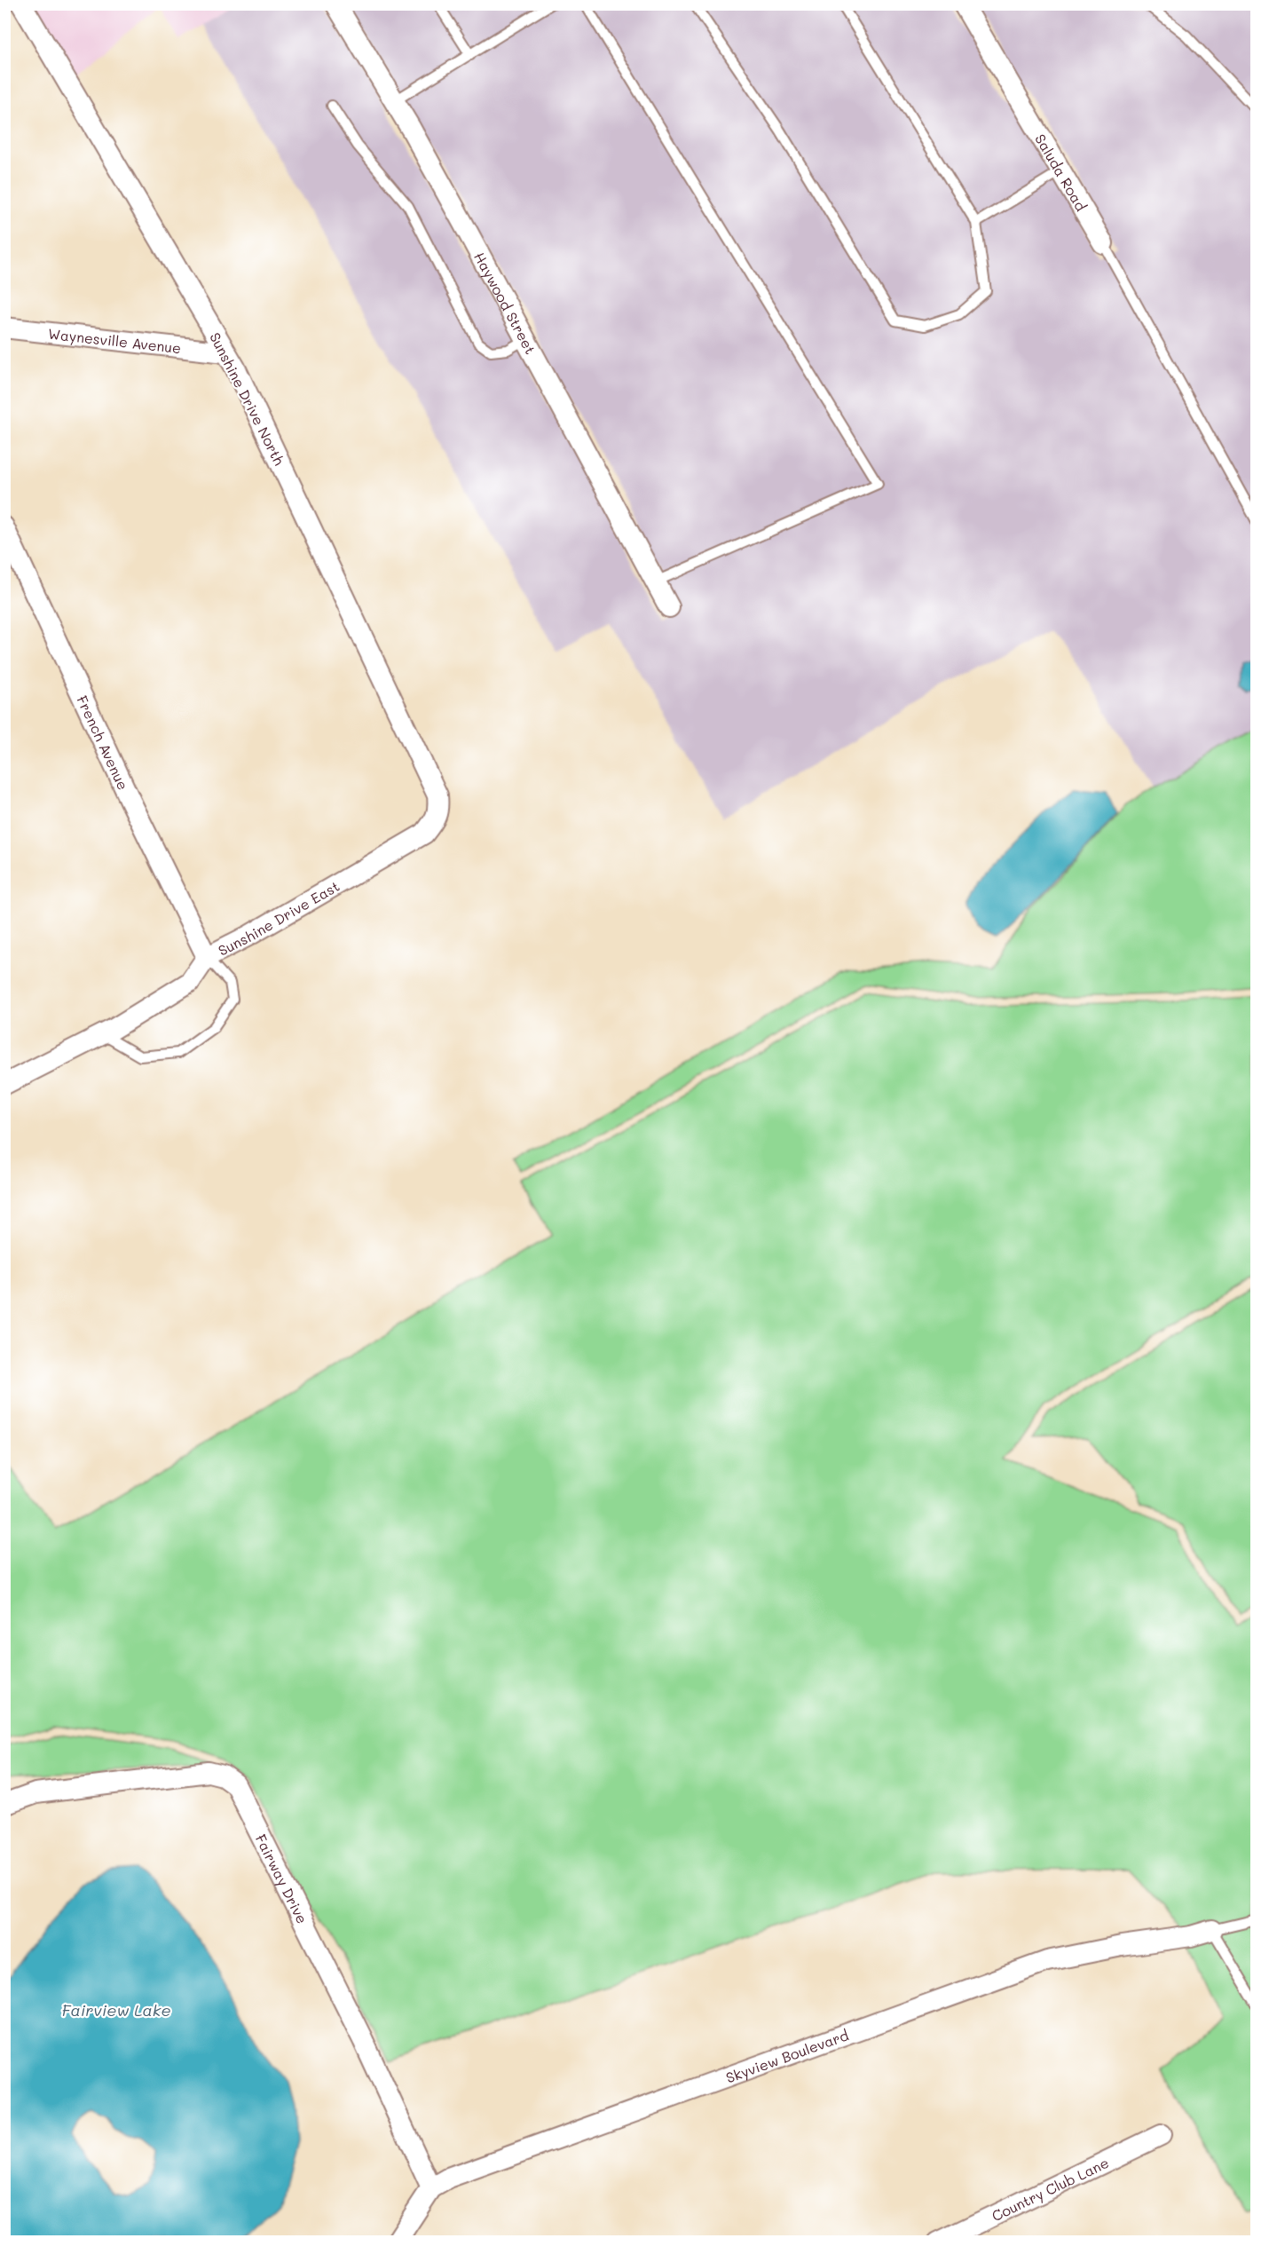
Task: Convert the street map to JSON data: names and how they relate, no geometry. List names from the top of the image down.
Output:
{
  "streets": {
    "street": [
      "Saluda Road",
      "Haywood Street",
      "Waynesville Avenue",
      "Sunshine Drive North",
      "French Avenue",
      "Sunshine Drive East",
      "Fairway Drive",
      "Skyview Boulevard",
      "Country Club Lane"
    ]
  },
  "crossings": [
    ["Waynesville Avenue", "Sunshine Drive North"],
    ["Sunshine Drive North", "Sunshine Drive East"],
    ["French Avenue", "Sunshine Drive East"],
    ["Fairway Drive", "Skyview Boulevard"]
  ],
  "water": ["Fairview Lake"]
}
